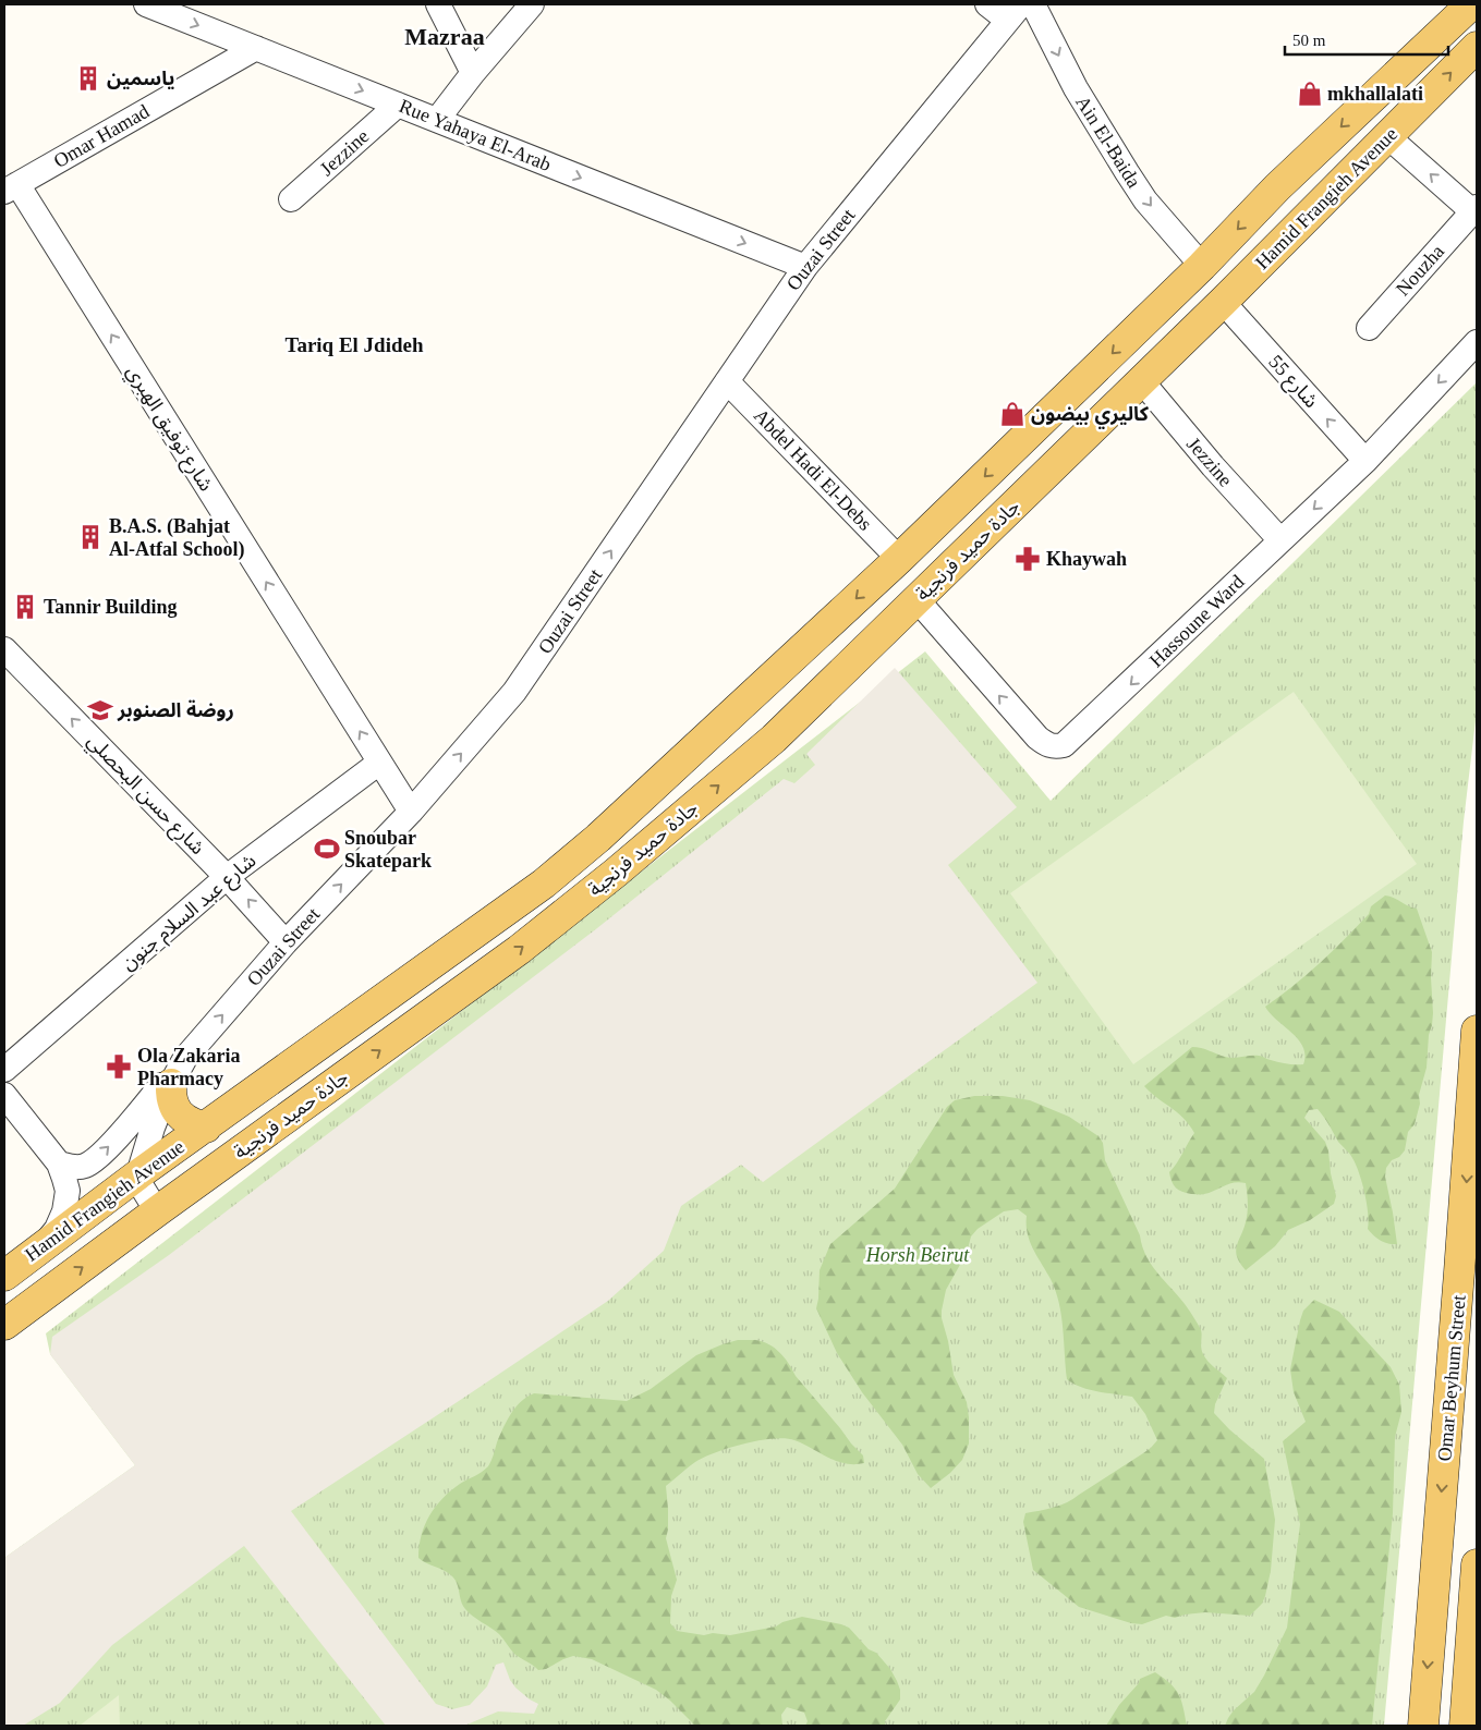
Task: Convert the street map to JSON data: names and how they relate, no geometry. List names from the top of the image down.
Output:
{
  "streets": {
    "main road": ["Hamid Frangieh Avenue", "جادة حميد فرنجية", "Omar Beyhum Street"],
    "street": [
      "Rue Yahaya El-Arab",
      "Omar Hamad",
      "Ain El-Baida",
      "Jezzine",
      "Ouzai Street",
      "Nouzha",
      "شارع 55",
      "شارع توفيق الهبري",
      "Abdel Hadi El-Debs",
      "Hassoune Ward",
      "شارع حسن البحصلي",
      "شارع عبد السلام جنون"
    ]
  },
  "crossings": [
    ["Rue Yahaya El-Arab", "Omar Hamad"],
    ["Rue Yahaya El-Arab", "Jezzine"],
    ["Rue Yahaya El-Arab", "Ouzai Street"],
    ["Omar Hamad", "شارع توفيق الهبري"],
    ["Ain El-Baida", "جادة حميد فرنجية"],
    ["Jezzine", "جادة حميد فرنجية"],
    ["Jezzine", "Hassoune Ward"],
    ["Hamid Frangieh Avenue", "Ouzai Street"],
    ["Hamid Frangieh Avenue", "Nouzha"],
    ["Hamid Frangieh Avenue", "شارع 55"],
    ["Hamid Frangieh Avenue", "جادة حميد فرنجية"],
    ["Ouzai Street", "شارع توفيق الهبري"],
    ["Ouzai Street", "Abdel Hadi El-Debs"],
    ["Ouzai Street", "شارع حسن البحصلي"],
    ["شارع 55", "جادة حميد فرنجية"],
    ["شارع 55", "Hassoune Ward"],
    ["شارع توفيق الهبري", "شارع عبد السلام جنون"],
    ["Abdel Hadi El-Debs", "جادة حميد فرنجية"],
    ["جادة حميد فرنجية", "Hassoune Ward"],
    ["شارع حسن البحصلي", "شارع عبد السلام جنون"]
  ],
  "one_way": [
    "Rue Yahaya El-Arab",
    "Ain El-Baida",
    "Ouzai Street",
    "Nouzha",
    "شارع 55",
    "شارع توفيق الهبري",
    "شارع حسن البحصلي",
    "Omar Beyhum Street"
  ],
  "districts": ["Mazraa", "Tariq El Jdideh"],
  "parks": ["Horsh Beirut"],
  "places": {
    "building": ["ياسمين", "B.A.S. (Bahjat Al-Atfal School)", "Tannir Building"],
    "shop": ["mkhallalati", "كاليري بيضون"],
    "pharmacy": ["Khaywah", "Ola Zakaria Pharmacy"],
    "school or university": ["روضة الصنوبر"],
    "sports": ["Snoubar Skatepark"]
  },
  "scale_bar": "50 m"
}
